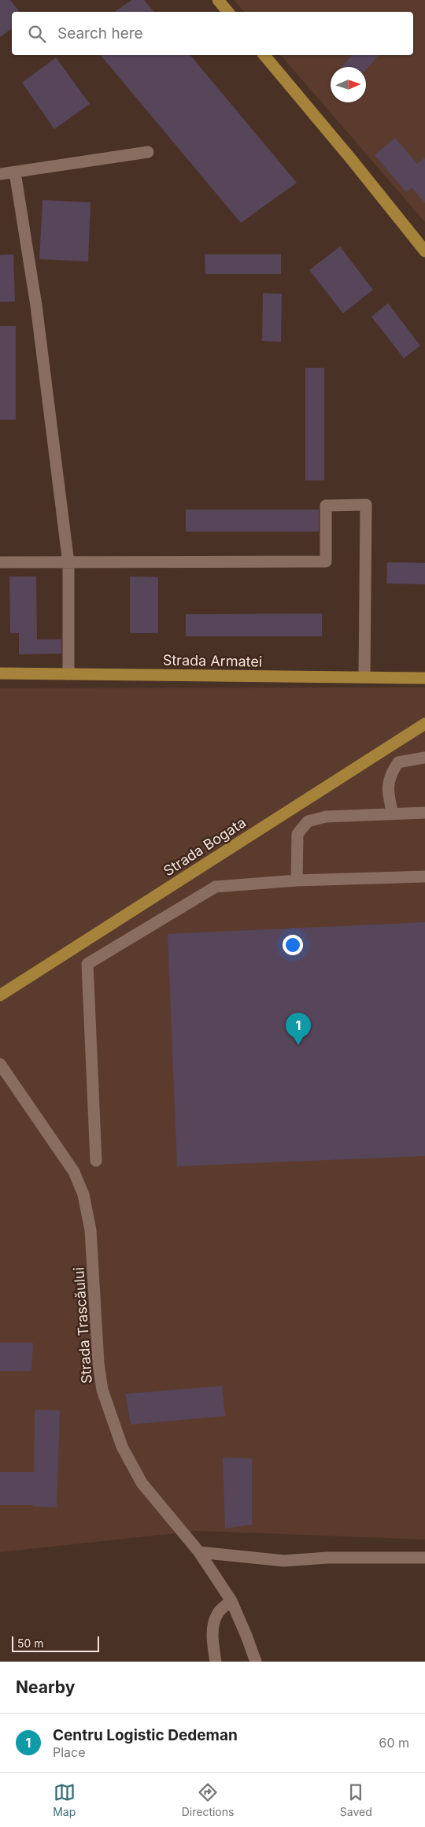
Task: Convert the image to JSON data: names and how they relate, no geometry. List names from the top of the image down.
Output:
{
  "streets": {
    "main road": ["Strada Armatei", "Strada Bogata"],
    "street": ["Strada Trascăului"]
  },
  "scale_bar": "50 m",
  "north": "right",
  "page": {
    "search": "Search here",
    "pins": "1",
    "scale": "50 m",
    "heading": "Nearby",
    "list": [
      {
        "mark": "1",
        "name": "Centru Logistic Dedeman",
        "note": "Place",
        "value": "60 m"
      }
    ],
    "nav": ["Map", "Directions", "Saved"]
  }
}
